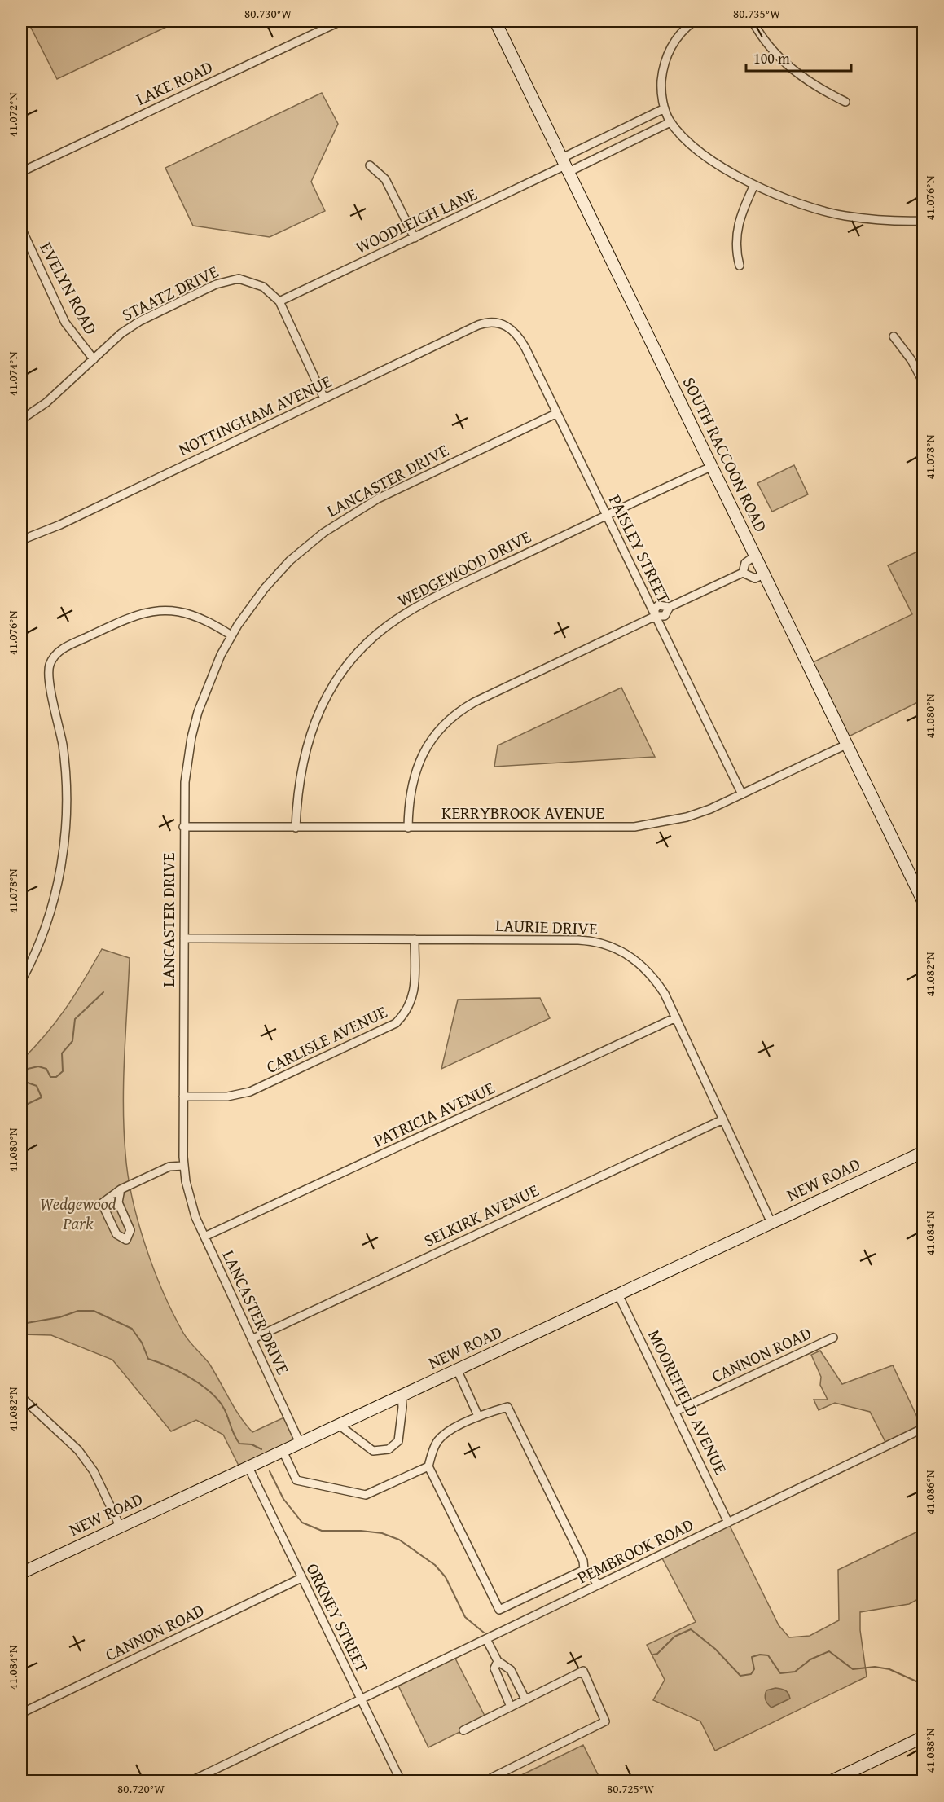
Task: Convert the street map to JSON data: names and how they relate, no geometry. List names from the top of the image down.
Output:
{
  "streets": {
    "street": [
      "LAKE ROAD",
      "WOODLEIGH LANE",
      "EVELYN ROAD",
      "STAATZ DRIVE",
      "NOTTINGHAM AVENUE",
      "SOUTH RACCOON ROAD",
      "LANCASTER DRIVE",
      "PAISLEY STREET",
      "WEDGEWOOD DRIVE",
      "KERRYBROOK AVENUE",
      "LAURIE DRIVE",
      "CARLISLE AVENUE",
      "PATRICIA AVENUE",
      "NEW ROAD",
      "SELKIRK AVENUE",
      "CANNON ROAD",
      "MOOREFIELD AVENUE",
      "PEMBROOK ROAD",
      "ORKNEY STREET"
    ]
  },
  "crossings": [
    ["WOODLEIGH LANE", "STAATZ DRIVE"],
    ["WOODLEIGH LANE", "SOUTH RACCOON ROAD"],
    ["EVELYN ROAD", "STAATZ DRIVE"],
    ["STAATZ DRIVE", "NOTTINGHAM AVENUE"],
    ["NOTTINGHAM AVENUE", "PAISLEY STREET"],
    ["SOUTH RACCOON ROAD", "WEDGEWOOD DRIVE"],
    ["SOUTH RACCOON ROAD", "KERRYBROOK AVENUE"],
    ["LANCASTER DRIVE", "PAISLEY STREET"],
    ["LANCASTER DRIVE", "KERRYBROOK AVENUE"],
    ["LANCASTER DRIVE", "LAURIE DRIVE"],
    ["LANCASTER DRIVE", "CARLISLE AVENUE"],
    ["LANCASTER DRIVE", "PATRICIA AVENUE"],
    ["LANCASTER DRIVE", "NEW ROAD"],
    ["LANCASTER DRIVE", "SELKIRK AVENUE"],
    ["PAISLEY STREET", "WEDGEWOOD DRIVE"],
    ["PAISLEY STREET", "KERRYBROOK AVENUE"],
    ["WEDGEWOOD DRIVE", "KERRYBROOK AVENUE"],
    ["LAURIE DRIVE", "CARLISLE AVENUE"],
    ["LAURIE DRIVE", "PATRICIA AVENUE"],
    ["LAURIE DRIVE", "NEW ROAD"],
    ["LAURIE DRIVE", "SELKIRK AVENUE"],
    ["NEW ROAD", "MOOREFIELD AVENUE"],
    ["NEW ROAD", "ORKNEY STREET"],
    ["CANNON ROAD", "MOOREFIELD AVENUE"],
    ["CANNON ROAD", "ORKNEY STREET"],
    ["MOOREFIELD AVENUE", "PEMBROOK ROAD"],
    ["PEMBROOK ROAD", "ORKNEY STREET"]
  ],
  "parks": ["Wedgewood Park"],
  "scale_bar": "100 m",
  "coordinates": [
    "80.730°W",
    "80.735°W",
    "41.072°N",
    "41.076°N",
    "41.074°N",
    "41.078°N",
    "41.080°N",
    "41.082°N",
    "41.084°N",
    "41.086°N",
    "41.088°N",
    "80.720°W",
    "80.725°W"
  ]
}
